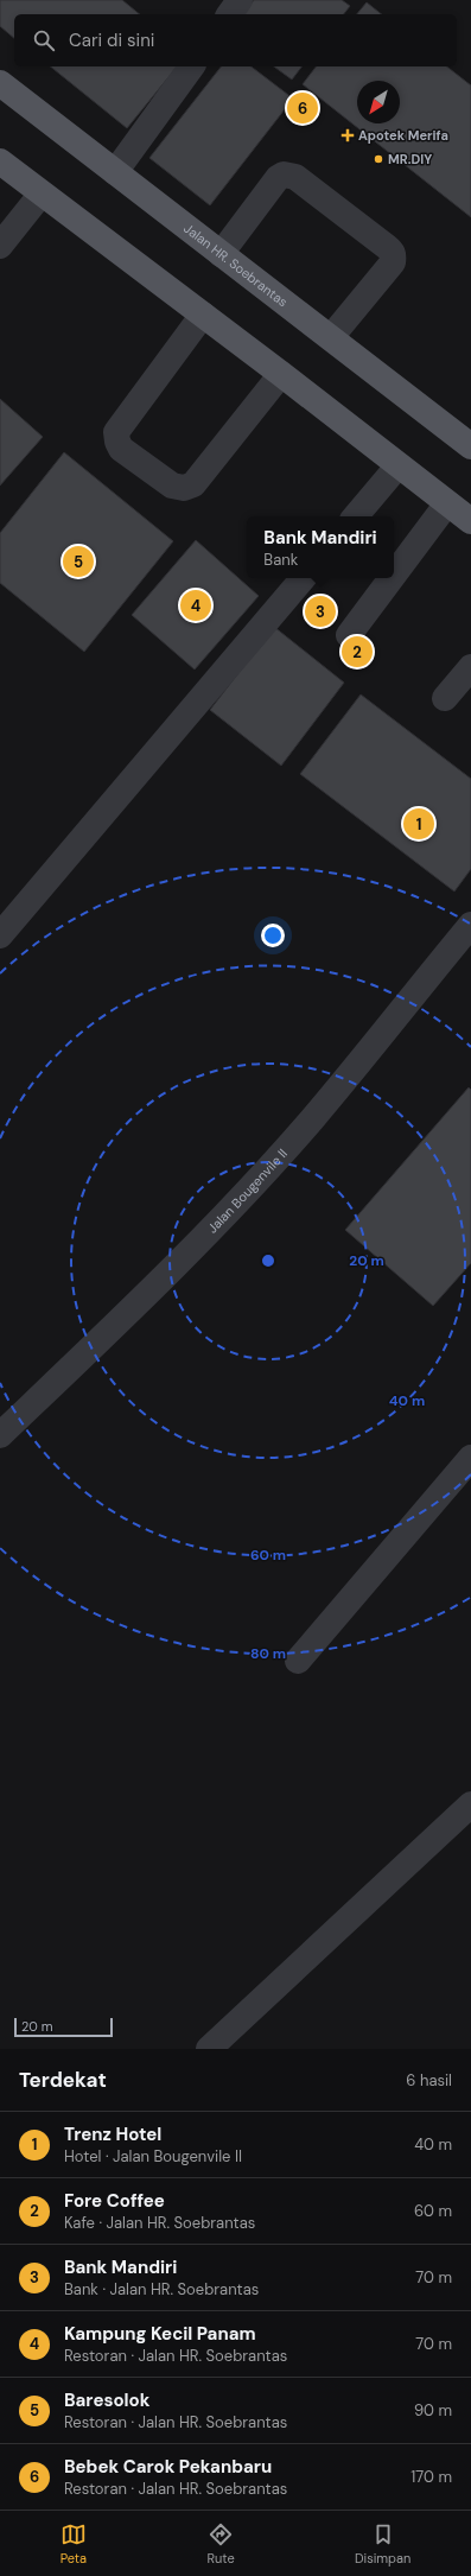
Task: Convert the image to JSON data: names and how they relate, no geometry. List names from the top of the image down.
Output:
{
  "streets": {
    "main road": ["Jalan HR. Soebrantas"],
    "street": ["Jalan Bougenvile II"]
  },
  "places": {
    "health": ["Apotek Merifa"],
    "other": ["MR.DIY"]
  },
  "scale_bar": "20 m",
  "north": "bottom left",
  "page": {
    "search": "Cari di sini",
    "pins": [
      "6",
      "5",
      "4",
      "3",
      "2",
      "1"
    ],
    "popup": ["Bank Mandiri", "Bank"],
    "scale": "20 m",
    "heading": ["Terdekat", "6 hasil"],
    "list": [
      {
        "mark": "1",
        "name": "Trenz Hotel",
        "note": "Hotel · Jalan Bougenvile II",
        "value": "40 m"
      },
      {
        "mark": "2",
        "name": "Fore Coffee",
        "note": "Kafe · Jalan HR. Soebrantas",
        "value": "60 m"
      },
      {
        "mark": "3",
        "name": "Bank Mandiri",
        "note": "Bank · Jalan HR. Soebrantas",
        "value": "70 m"
      },
      {
        "mark": "4",
        "name": "Kampung Kecil Panam",
        "note": "Restoran · Jalan HR. Soebrantas",
        "value": "70 m"
      },
      {
        "mark": "5",
        "name": "Baresolok",
        "note": "Restoran · Jalan HR. Soebrantas",
        "value": "90 m"
      },
      {
        "mark": "6",
        "name": "Bebek Carok Pekanbaru",
        "note": "Restoran · Jalan HR. Soebrantas",
        "value": "170 m"
      }
    ],
    "nav": ["Peta", "Rute", "Disimpan"]
  },
  "rings": [
    "20 m",
    "40 m",
    "60 m",
    "80 m"
  ]
}
